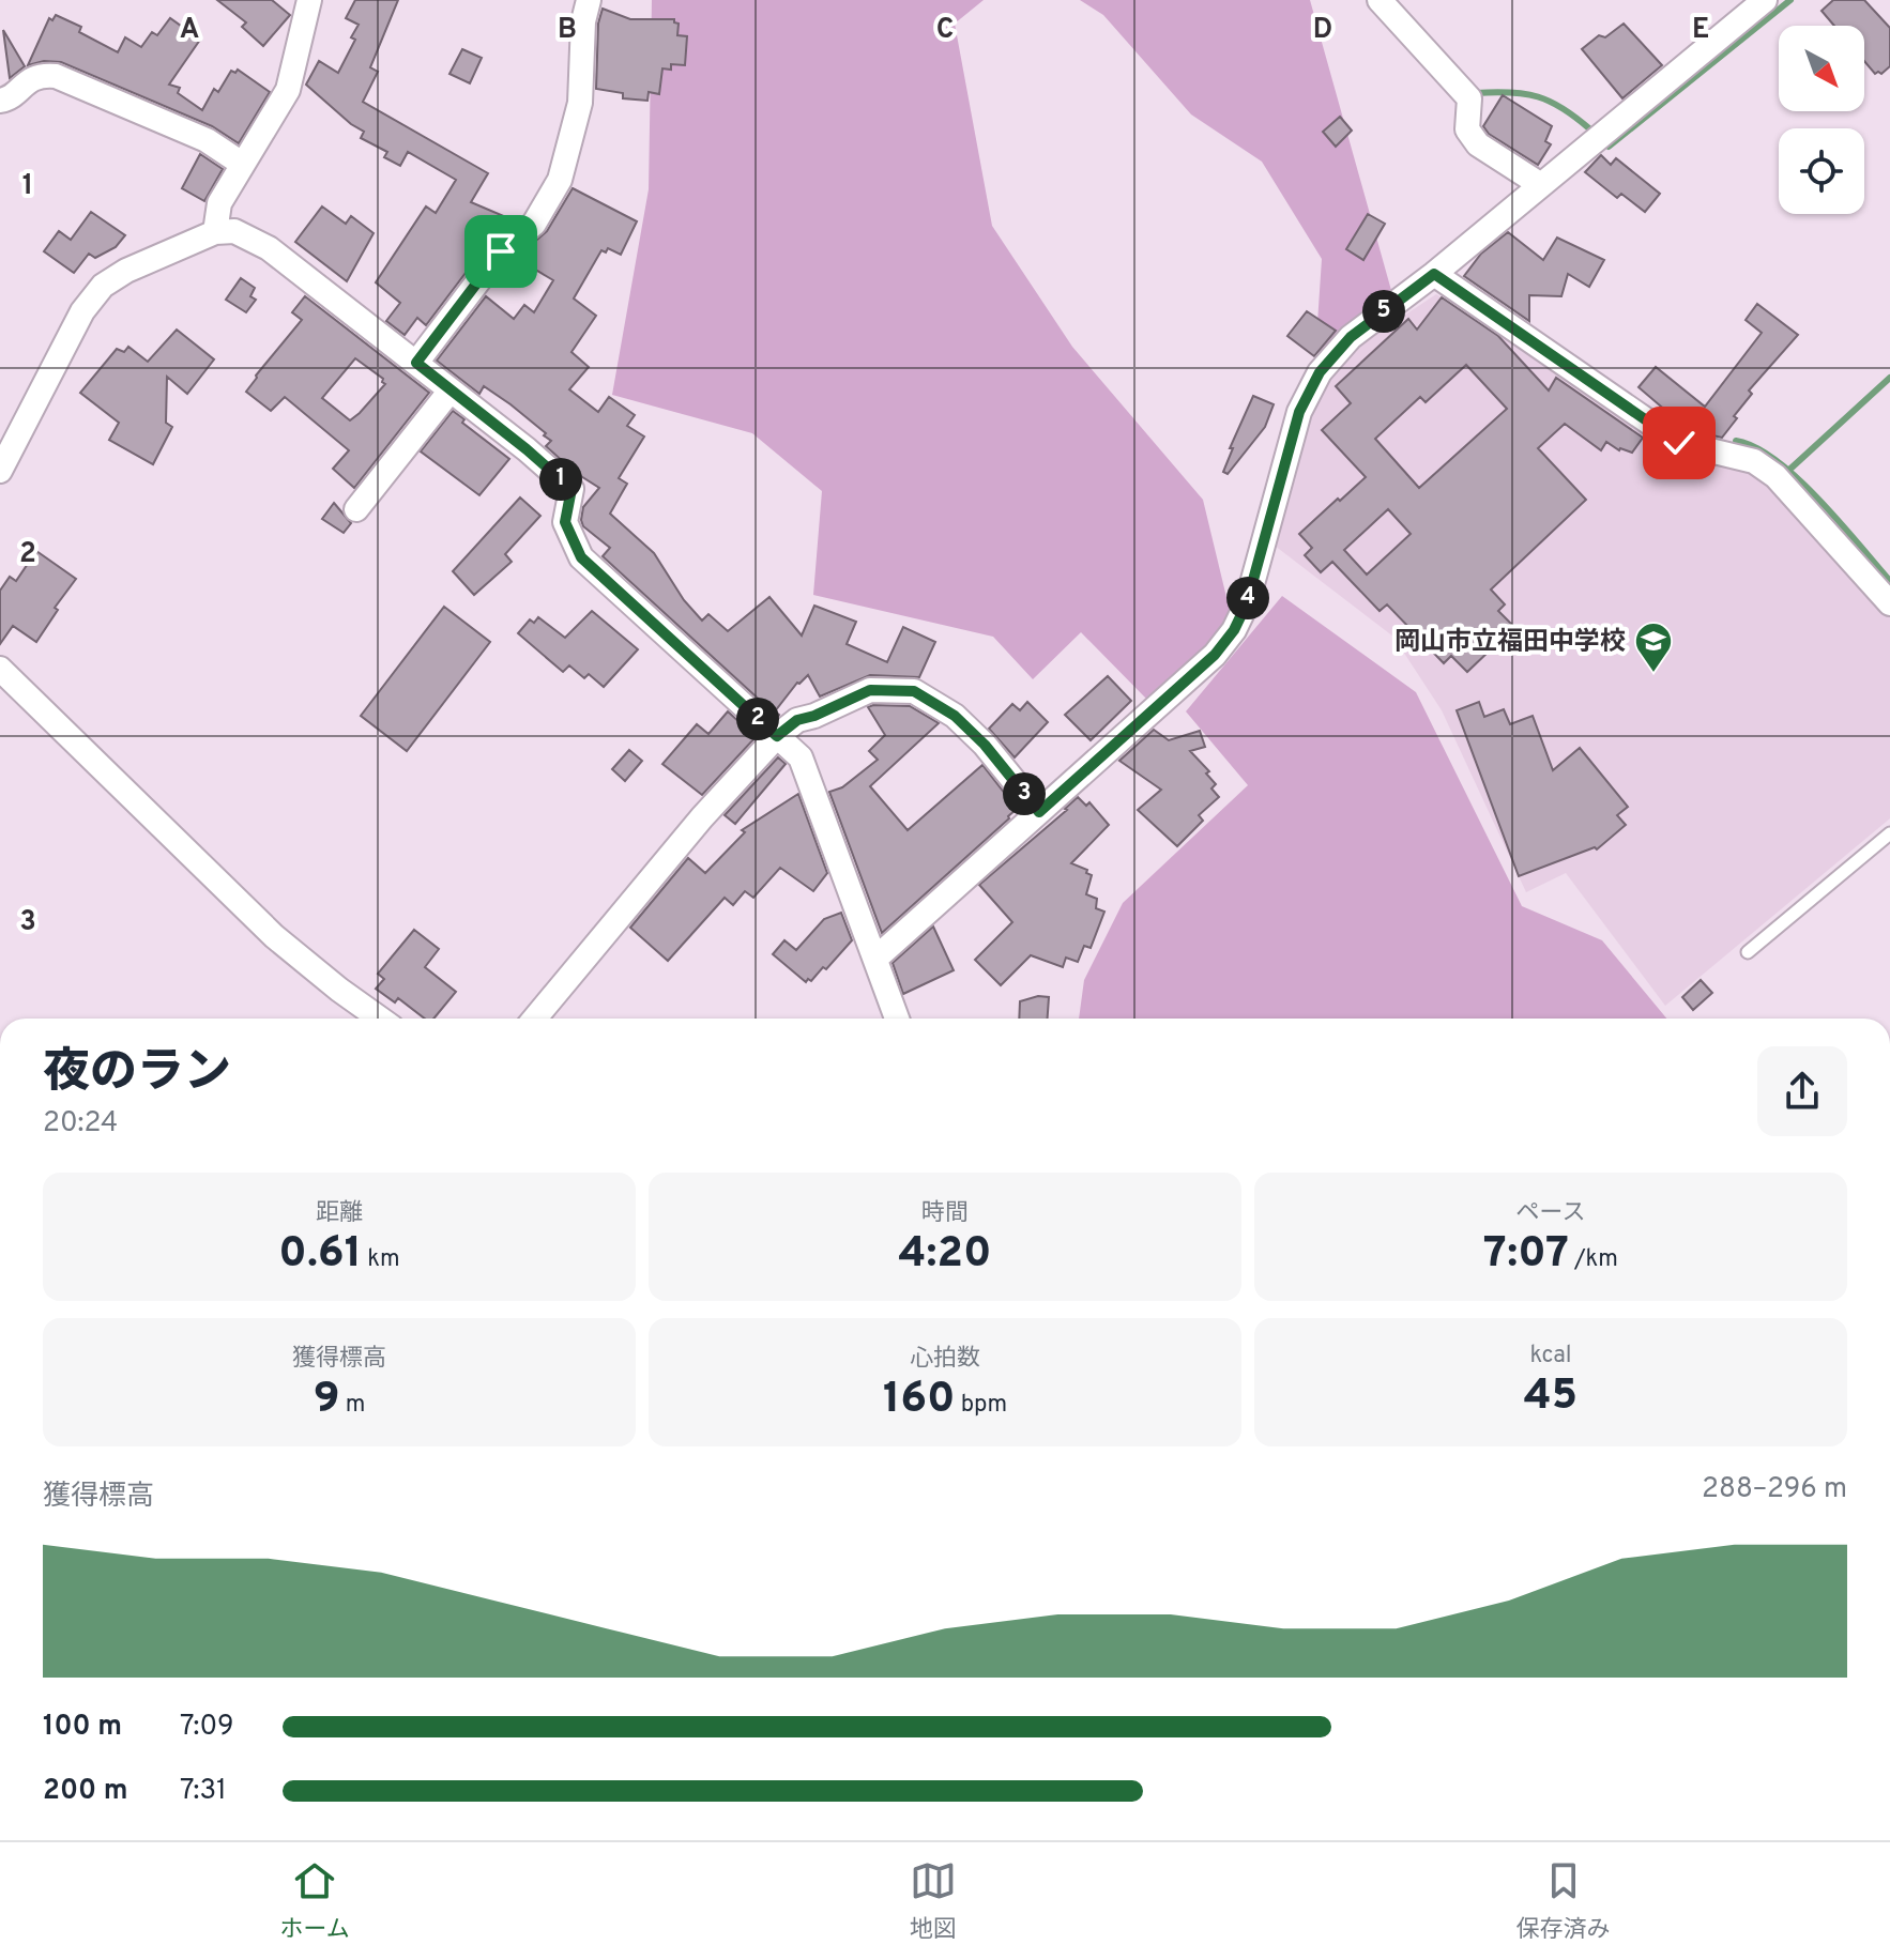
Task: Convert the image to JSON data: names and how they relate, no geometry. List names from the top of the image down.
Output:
{
  "places": {
    "school or university": ["岡山市立福田中学校"]
  },
  "north": "bottom right",
  "page": {
    "pins": [
      "5",
      "1",
      "4",
      "2",
      "3"
    ],
    "heading": ["夜のラン", "20:24"],
    "stats": [
      ["距離", "0.61 km"],
      ["時間", "4:20"],
      ["ペース", "7:07 /km"],
      ["獲得標高", "9 m"],
      ["心拍数", "160 bpm"],
      ["kcal", "45"]
    ],
    "chart": ["獲得標高", "288–296 m"],
    "list": [
      {
        "name": "100 m",
        "note": "7:09"
      },
      {
        "name": "200 m",
        "note": "7:31"
      }
    ],
    "tabs": ["ホーム", "地図", "保存済み"]
  },
  "grid": {
    "columns": [
      "A",
      "B",
      "C",
      "D",
      "E"
    ],
    "rows": ["1", "2", "3"]
  }
}
